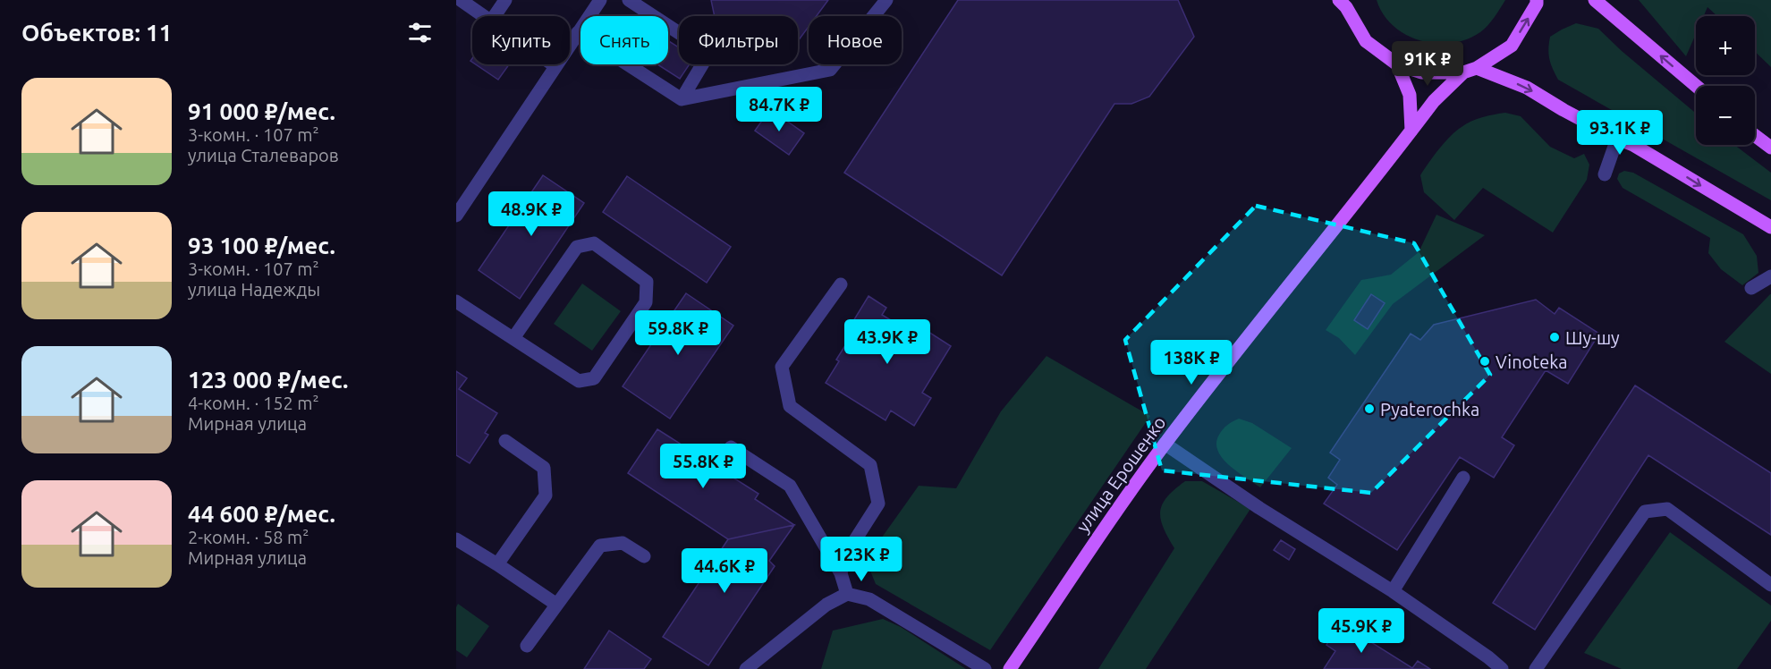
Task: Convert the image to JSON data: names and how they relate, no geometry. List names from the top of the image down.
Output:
{
  "streets": {
    "main road": ["улица Ерошенко"]
  },
  "places": ["Шу-шу", "Vinoteka", "Pyaterochka"],
  "page": {
    "heading": "Объектов: 11",
    "map_buttons": ["+", "−"],
    "chip": [
      "Купить",
      "Снять",
      "Фильтры",
      "Новое"
    ],
    "price": [
      "91K ₽",
      "84.7K ₽",
      "93.1K ₽",
      "48.9K ₽",
      "59.8K ₽",
      "43.9K ₽",
      "138K ₽",
      "55.8K ₽",
      "123K ₽",
      "44.6K ₽",
      "45.9K ₽"
    ],
    "list": [
      {
        "name": "91 000 ₽/мес.",
        "note": "3-комн. · 107 m² · улица Сталеваров"
      },
      {
        "name": "93 100 ₽/мес.",
        "note": "3-комн. · 107 m² · улица Надежды"
      },
      {
        "name": "123 000 ₽/мес.",
        "note": "4-комн. · 152 m² · Мирная улица"
      },
      {
        "name": "44 600 ₽/мес.",
        "note": "2-комн. · 58 m² · Мирная улица"
      }
    ]
  }
}
